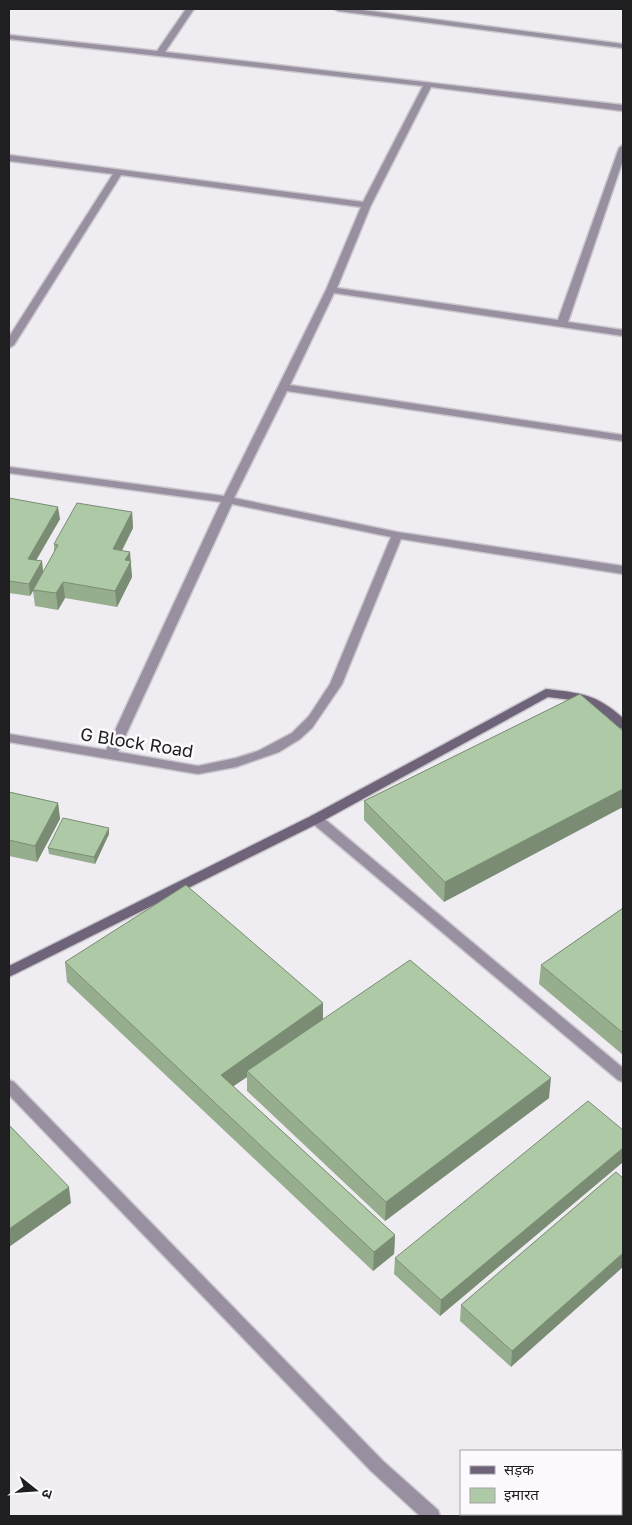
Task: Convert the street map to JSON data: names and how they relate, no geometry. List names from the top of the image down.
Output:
{
  "streets": {
    "street": ["G Block Road"]
  },
  "legend": ["सड़क", "इमारत"],
  "north": "right"
}
